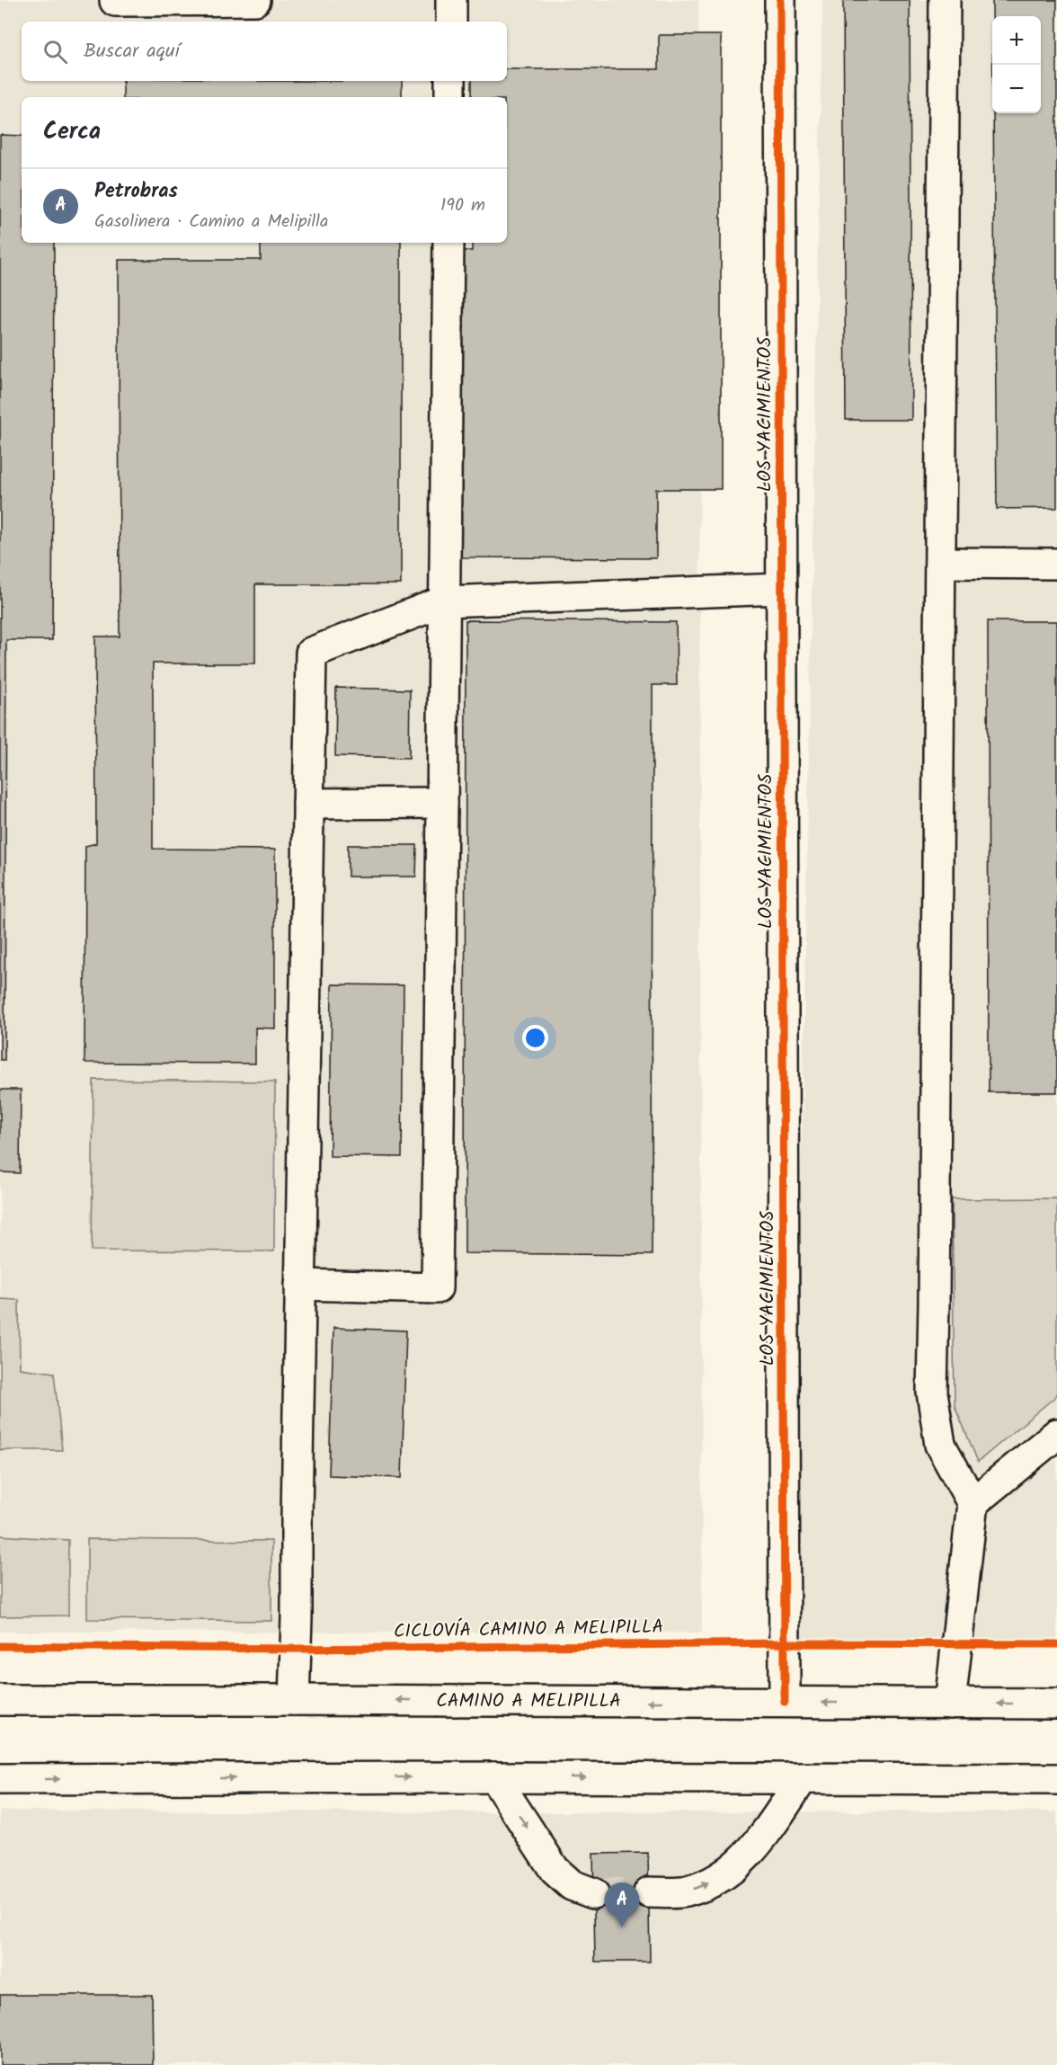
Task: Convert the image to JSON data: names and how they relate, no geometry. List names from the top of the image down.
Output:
{
  "streets": {
    "main road": ["LOS YACIMIENTOS", "CAMINO A MELIPILLA"],
    "cycle path": ["CICLOVÍA CAMINO A MELIPILLA"]
  },
  "crossings": [
    ["LOS YACIMIENTOS", "CAMINO A MELIPILLA"]
  ],
  "page": {
    "map_buttons": ["+", "−"],
    "search": "Buscar aquí",
    "heading": "Cerca",
    "list": [
      {
        "mark": "A",
        "name": "Petrobras",
        "note": "Gasolinera · Camino a Melipilla",
        "value": "190 m"
      }
    ],
    "pins": "A"
  }
}
